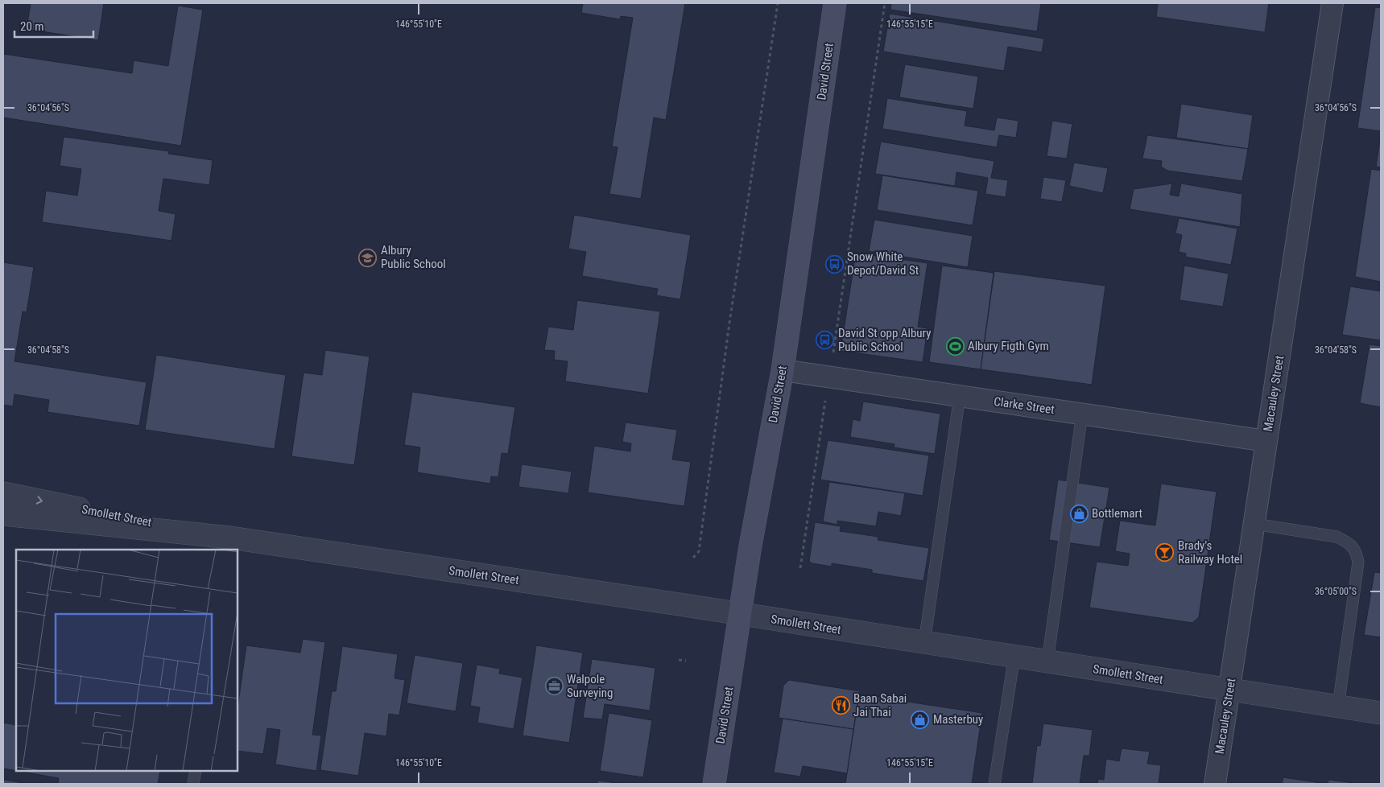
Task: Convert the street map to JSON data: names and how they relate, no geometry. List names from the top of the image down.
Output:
{
  "streets": {
    "main road": ["David Street"],
    "street": ["Macauley Street", "Clarke Street", "Smollett Street"]
  },
  "crossings": [
    ["David Street", "Clarke Street"],
    ["David Street", "Smollett Street"],
    ["Macauley Street", "Clarke Street"],
    ["Macauley Street", "Smollett Street"]
  ],
  "places": {
    "school or university": ["Albury Public School"],
    "bus stop": ["Snow White Depot/David St", "David St opp Albury Public School"],
    "sports": ["Albury Figth Gym"],
    "shop": ["Bottlemart", "Masterbuy"],
    "bar": ["Brady's Railway Hotel"],
    "office": ["Walpole Surveying"],
    "restaurant": ["Baan Sabai Jai Thai"]
  },
  "scale_bar": "20 m",
  "coordinates": [
    "146°55'10\"E",
    "146°55'15\"E",
    "36°04'56\"S",
    "36°04'58\"S",
    "36°05'00\"S"
  ]
}
